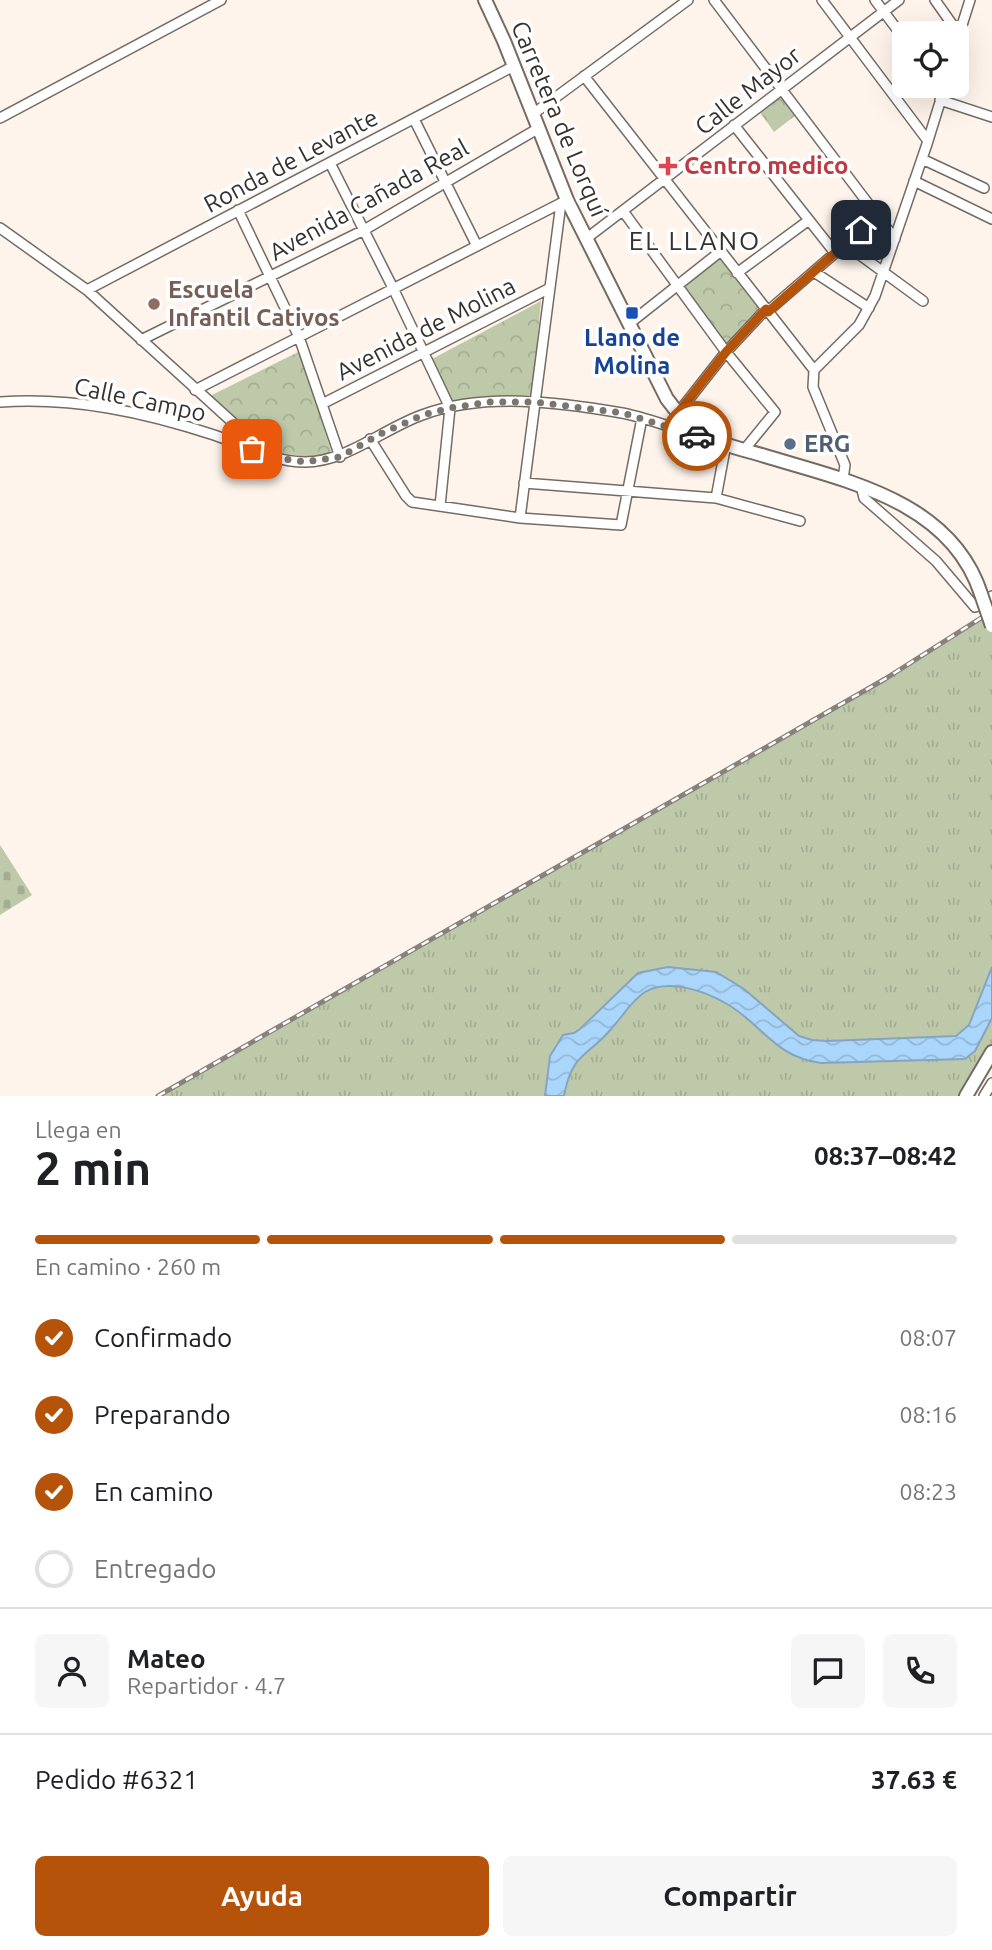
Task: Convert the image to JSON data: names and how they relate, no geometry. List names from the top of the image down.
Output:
{
  "streets": {
    "main road": ["Carretera de Lorquí"],
    "street": [
      "Calle Mayor",
      "Ronda de Levante",
      "Avenida Cañada Real",
      "Avenida de Molina",
      "Calle Campo"
    ]
  },
  "crossings": [
    ["Calle Mayor", "Carretera de Lorquí"],
    ["Carretera de Lorquí", "Ronda de Levante"],
    ["Carretera de Lorquí", "Avenida Cañada Real"],
    ["Carretera de Lorquí", "Calle Campo"]
  ],
  "districts": ["EL LLANO"],
  "places": {
    "health": ["Centro medico"],
    "other": ["Escuela Infantil Cativos", "ERG"],
    "transit": ["Llano de Molina"]
  },
  "page": {
    "heading": ["2 min", "Llega en", "08:37–08:42"],
    "panel": [
      "Mateo",
      "Repartidor · 4.7",
      "Pedido #6321",
      "37.63 €"
    ],
    "bar": "En camino · 260 m",
    "list": [
      ["Confirmado", "08:07"],
      ["Preparando", "08:16"],
      ["En camino", "08:23"],
      "Entregado"
    ],
    "buttons": ["Ayuda", "Compartir"]
  }
}
